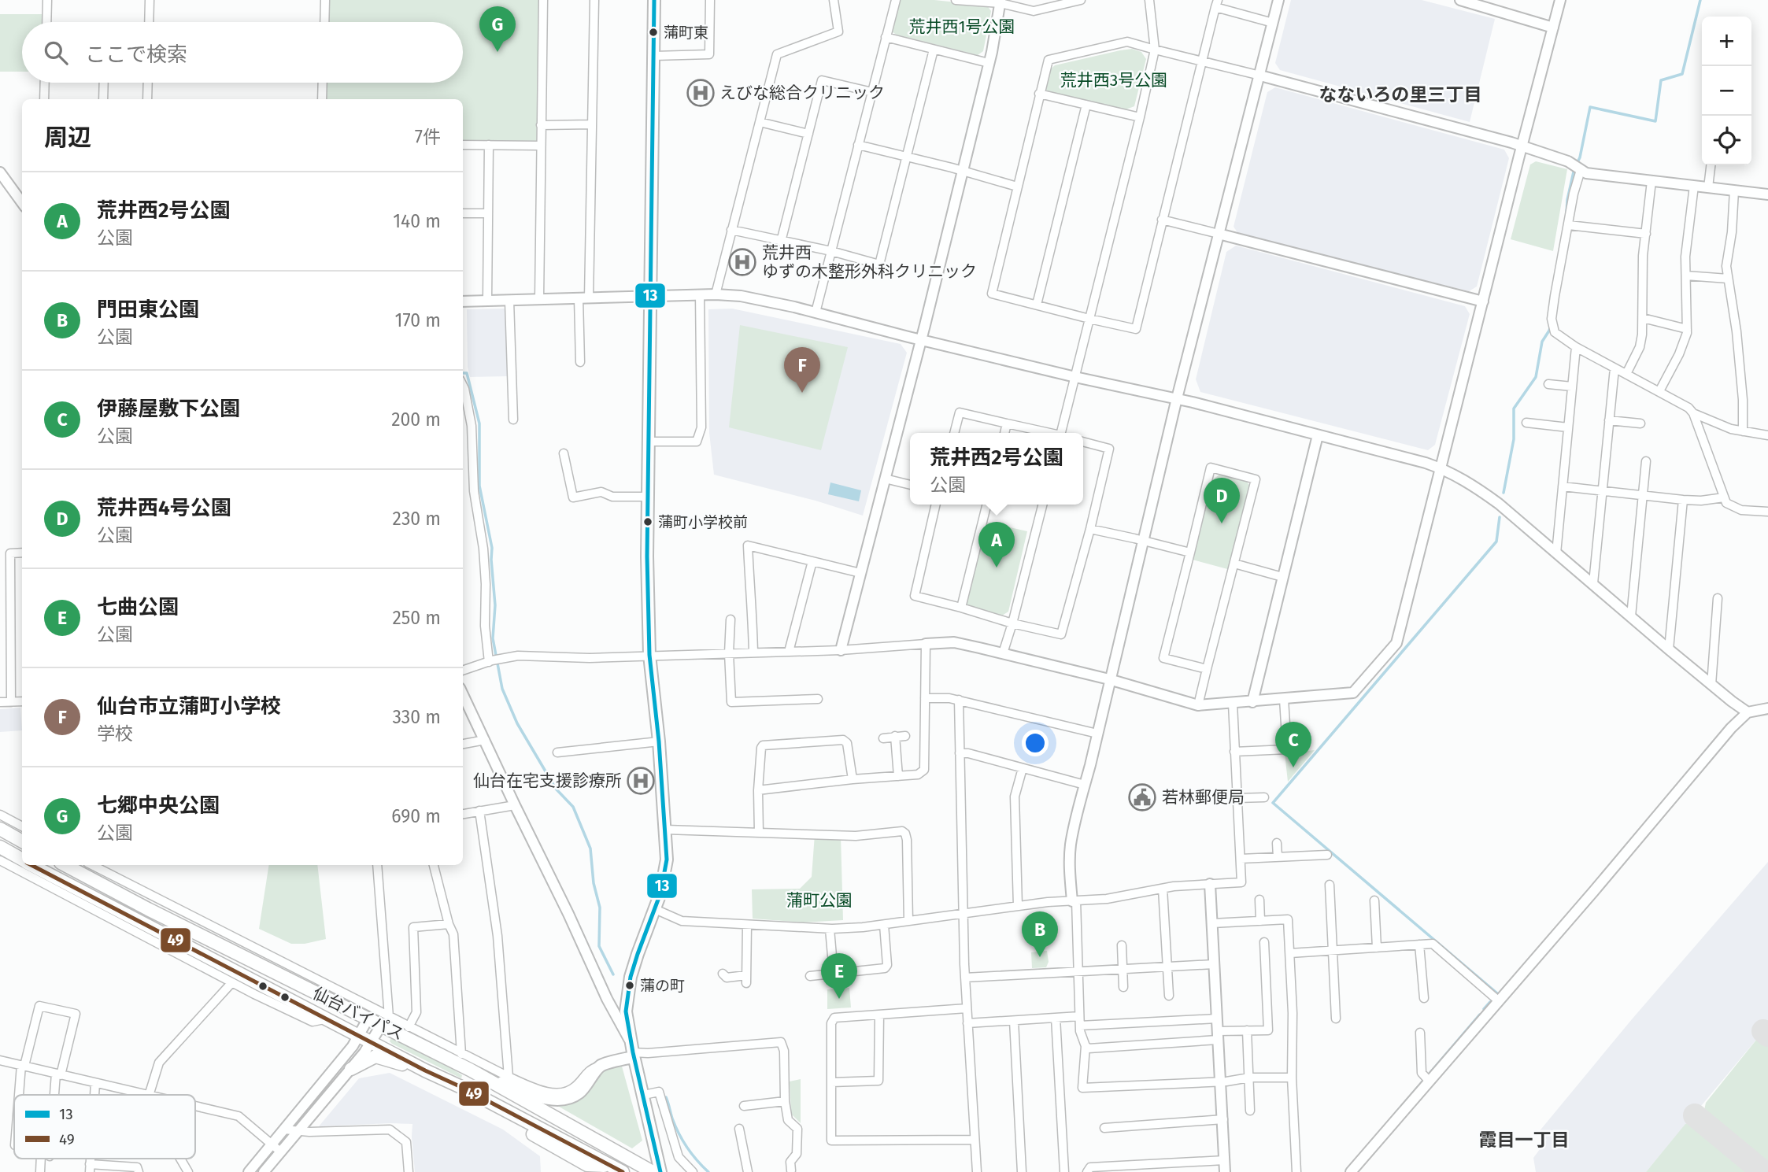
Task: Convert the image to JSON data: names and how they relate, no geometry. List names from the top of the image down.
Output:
{
  "streets": {
    "highway": ["仙台バイパス"]
  },
  "districts": ["なないろの里三丁目", "霞目一丁目"],
  "parks": ["荒井西1号公園", "荒井西3号公園", "蒲町公園"],
  "places": {
    "other": ["蒲町東", "蒲町小学校前", "蒲の町"],
    "hospital": ["えびな総合クリニック", "荒井西 ゆずの木整形外科クリニック", "仙台在宅支援診療所"],
    "public building": ["若林郵便局"]
  },
  "lines": ["transit line 13", "transit line 49"],
  "legend": ["13", "49"],
  "page": {
    "pins": [
      "G",
      "F",
      "D",
      "A",
      "C",
      "B",
      "E"
    ],
    "map_buttons": ["+", "−"],
    "search": "ここで検索",
    "heading": ["周辺", "7件"],
    "list": [
      {
        "mark": "A",
        "name": "荒井西2号公園",
        "note": "公園",
        "value": "140 m"
      },
      {
        "mark": "B",
        "name": "門田東公園",
        "note": "公園",
        "value": "170 m"
      },
      {
        "mark": "C",
        "name": "伊藤屋敷下公園",
        "note": "公園",
        "value": "200 m"
      },
      {
        "mark": "D",
        "name": "荒井西4号公園",
        "note": "公園",
        "value": "230 m"
      },
      {
        "mark": "E",
        "name": "七曲公園",
        "note": "公園",
        "value": "250 m"
      },
      {
        "mark": "F",
        "name": "仙台市立蒲町小学校",
        "note": "学校",
        "value": "330 m"
      },
      {
        "mark": "G",
        "name": "七郷中央公園",
        "note": "公園",
        "value": "690 m"
      }
    ],
    "popup": ["荒井西2号公園", "公園"]
  }
}
